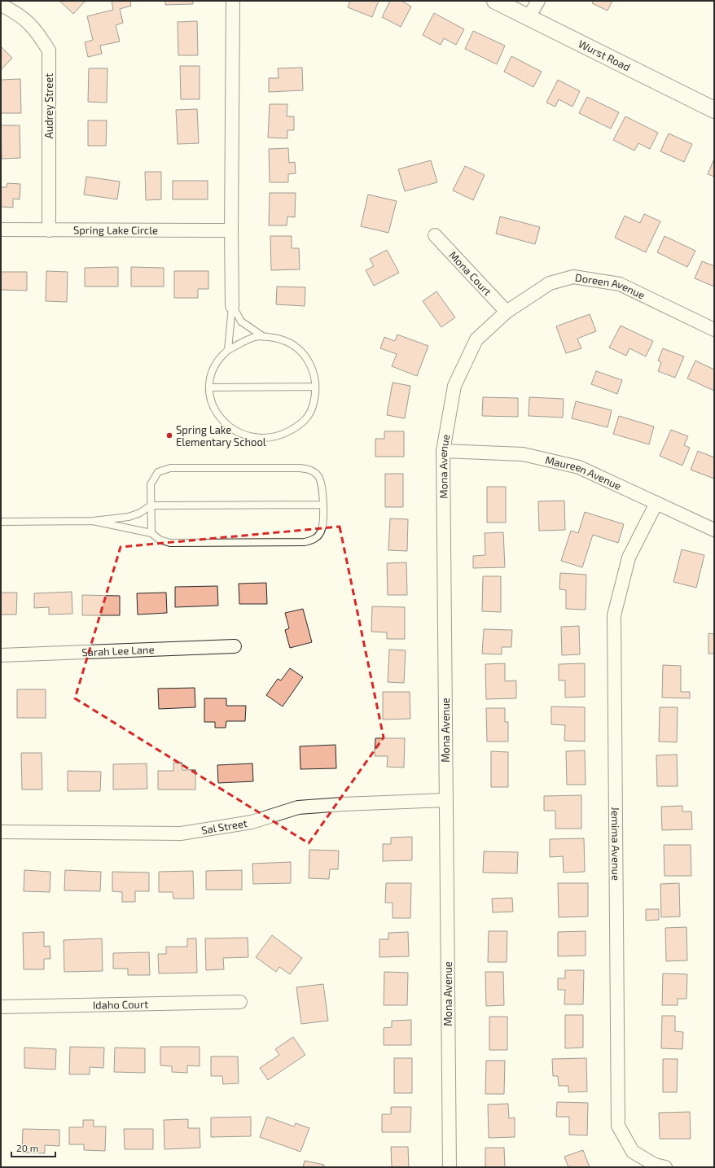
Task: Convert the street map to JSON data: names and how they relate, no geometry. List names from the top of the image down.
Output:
{
  "streets": {
    "street": [
      "Wurst Road",
      "Audrey Street",
      "Spring Lake Circle",
      "Mona Court",
      "Doreen Avenue",
      "Mona Avenue",
      "Maureen Avenue",
      "Sarah Lee Lane",
      "Sal Street",
      "Jemima Avenue",
      "Idaho Court"
    ]
  },
  "crossings": [
    ["Audrey Street", "Spring Lake Circle"],
    ["Mona Court", "Doreen Avenue"],
    ["Mona Court", "Mona Avenue"],
    ["Doreen Avenue", "Mona Avenue"],
    ["Mona Avenue", "Maureen Avenue"],
    ["Mona Avenue", "Sal Street"],
    ["Maureen Avenue", "Jemima Avenue"]
  ],
  "places": ["Spring Lake Elementary School"],
  "scale_bar": "20 m"
}
